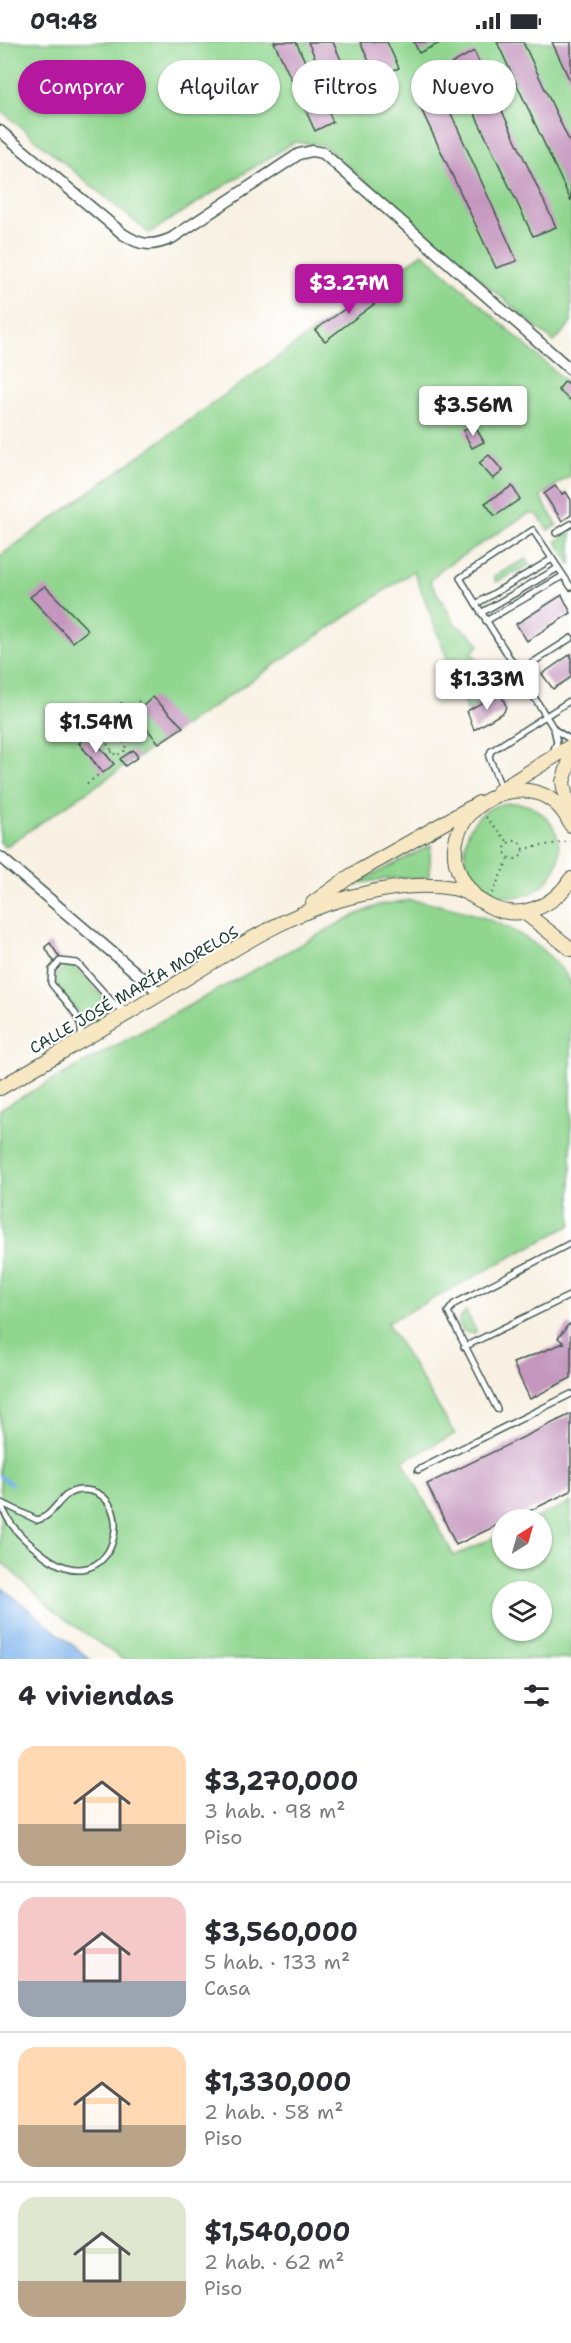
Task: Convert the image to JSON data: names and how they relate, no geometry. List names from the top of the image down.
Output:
{
  "streets": {
    "main road": ["CALLE JOSÉ MARÍA MORELOS"]
  },
  "north": "top right",
  "page": {
    "status": "09:48",
    "chip": [
      "Comprar",
      "Alquilar",
      "Filtros",
      "Nuevo"
    ],
    "price": [
      "$3.27M",
      "$3.56M",
      "$1.33M",
      "$1.54M"
    ],
    "heading": "4 viviendas",
    "list": [
      {
        "name": "$3,270,000",
        "note": "3 hab. · 98 m² · Piso"
      },
      {
        "name": "$3,560,000",
        "note": "5 hab. · 133 m² · Casa"
      },
      {
        "name": "$1,330,000",
        "note": "2 hab. · 58 m² · Piso"
      },
      {
        "name": "$1,540,000",
        "note": "2 hab. · 62 m² · Piso"
      }
    ]
  }
}
